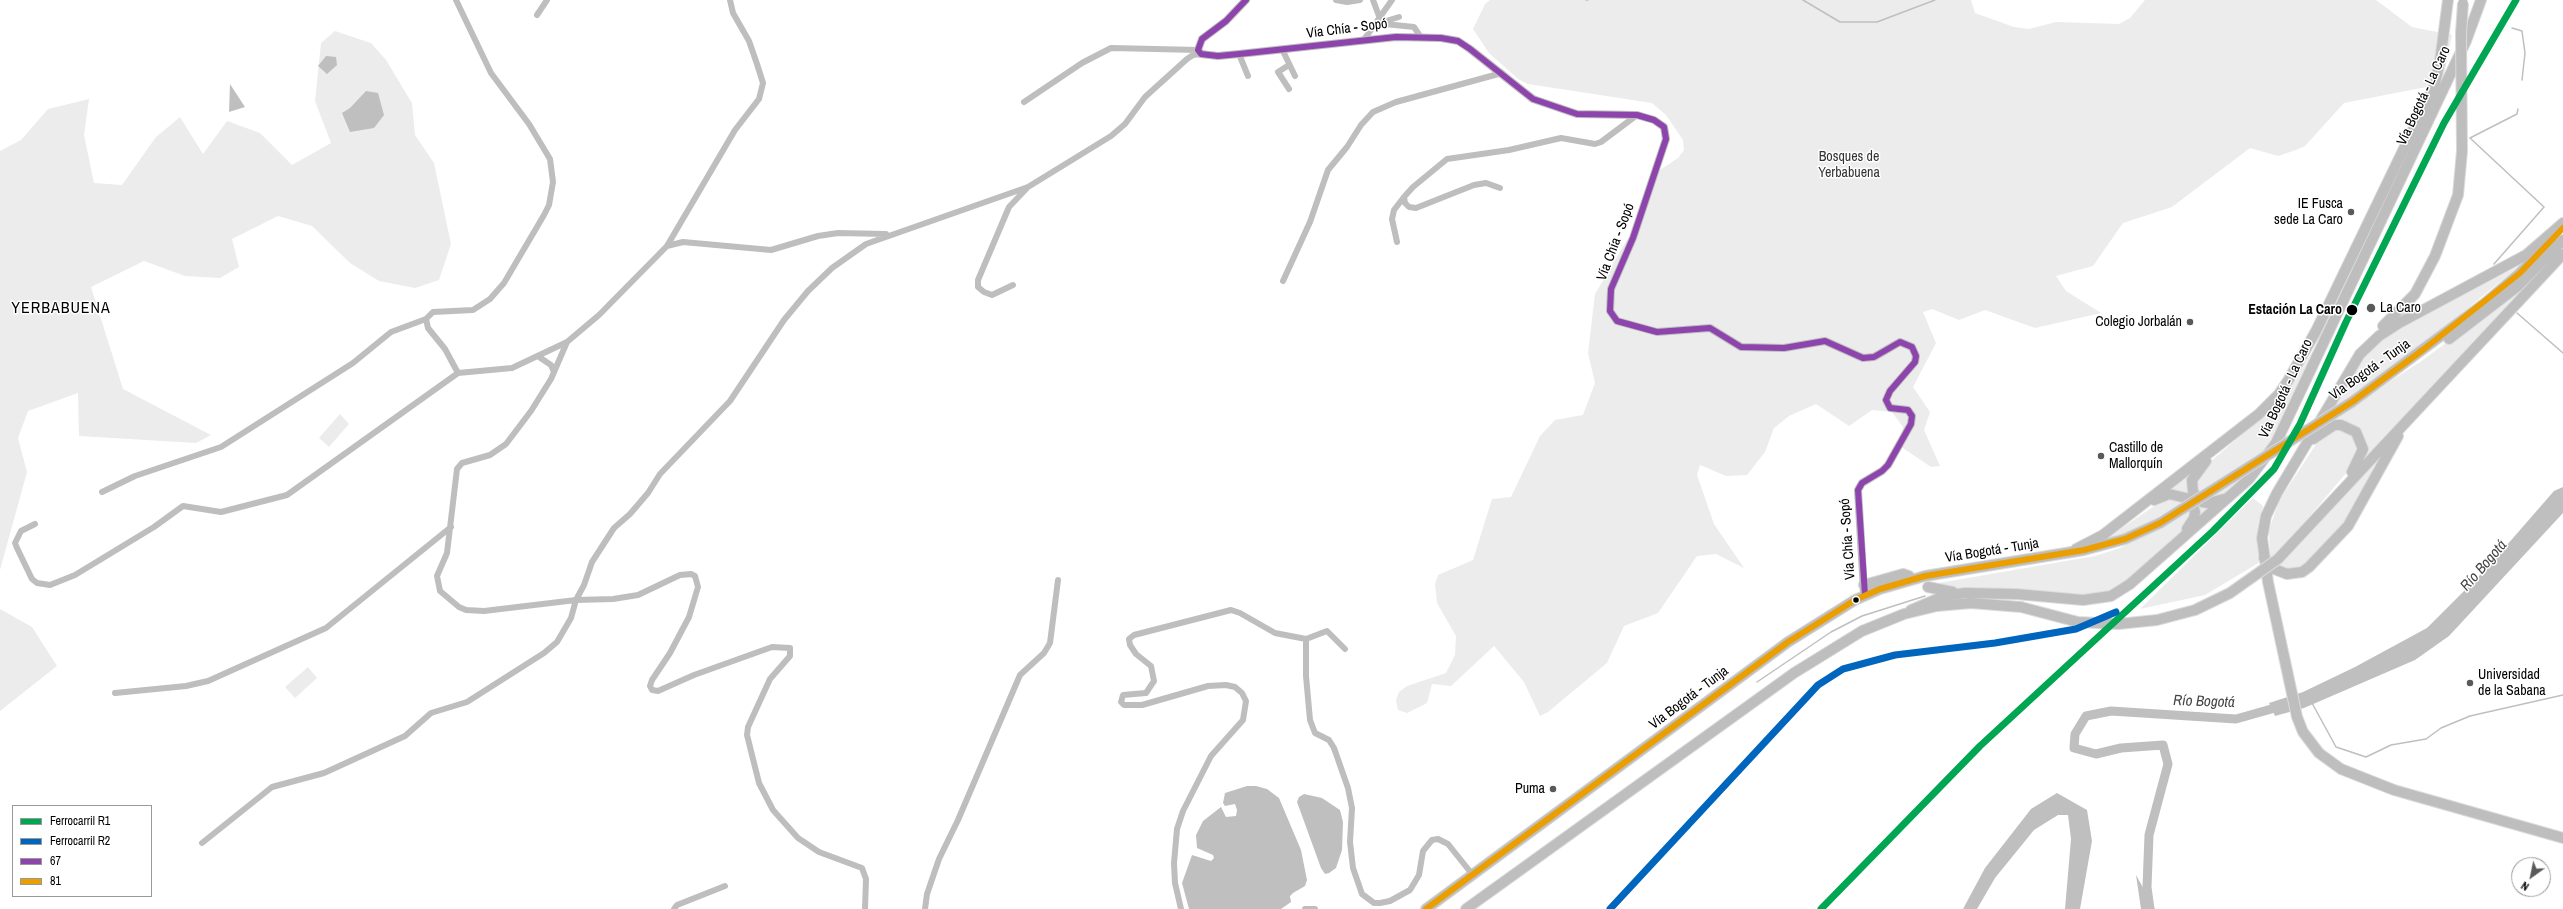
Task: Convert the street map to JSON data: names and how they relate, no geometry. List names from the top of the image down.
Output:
{
  "streets": {
    "main road": ["Vía Bogotá - La Caro", "Vía Bogotá - Tunja"],
    "street": ["Vía Chía - Sopó"]
  },
  "crossings": [
    ["Vía Chía - Sopó", "Vía Bogotá - Tunja"],
    ["Vía Bogotá - La Caro", "Vía Bogotá - Tunja"]
  ],
  "districts": ["YERBABUENA"],
  "water": ["Río Bogotá"],
  "parks": ["Bosques de Yerbabuena"],
  "places": [
    "IE Fusca sede La Caro",
    "La Caro",
    "Estación La Caro",
    "Colegio Jorbalán",
    "Castillo de Mallorquín",
    "Universidad de la Sabana",
    "Puma"
  ],
  "lines": [
    "rail line R1",
    "transit line 67",
    "transit line 81",
    "rail line R2"
  ],
  "legend": [
    "Ferrocarril R1",
    "Ferrocarril R2",
    "67",
    "81"
  ],
  "north": "bottom left"
}
